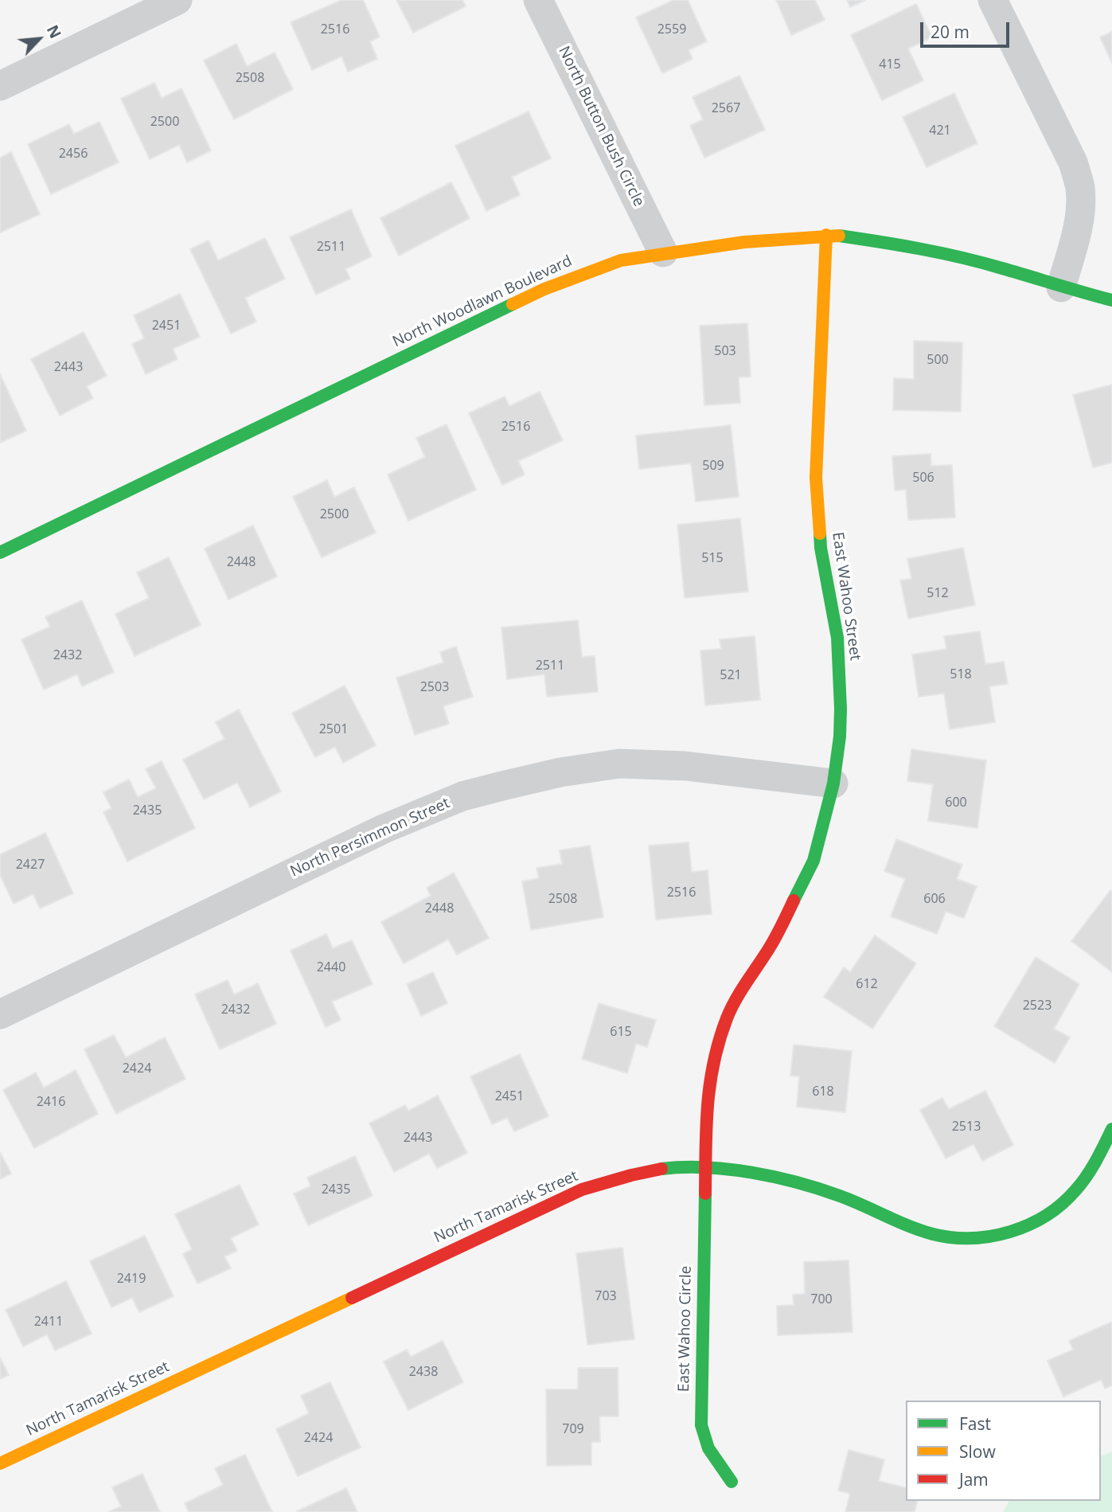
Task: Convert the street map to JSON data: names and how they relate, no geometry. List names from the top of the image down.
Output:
{
  "streets": {
    "street": [
      "North Button Bush Circle",
      "North Woodlawn Boulevard",
      "East Wahoo Street",
      "North Persimmon Street",
      "North Tamarisk Street",
      "East Wahoo Circle"
    ]
  },
  "crossings": [
    ["North Button Bush Circle", "North Woodlawn Boulevard"],
    ["North Woodlawn Boulevard", "East Wahoo Street"],
    ["East Wahoo Street", "North Persimmon Street"],
    ["East Wahoo Street", "North Tamarisk Street"],
    ["East Wahoo Street", "East Wahoo Circle"],
    ["North Tamarisk Street", "East Wahoo Circle"]
  ],
  "house_numbers": [
    "2516",
    "2559",
    "415",
    "2508",
    "2567",
    "2500",
    "421",
    "2456",
    "2511",
    "2451",
    "503",
    "500",
    "2443",
    "2516",
    "509",
    "506",
    "2500",
    "515",
    "2448",
    "512",
    "2432",
    "2511",
    "518",
    "521",
    "2503",
    "2501",
    "600",
    "2435",
    "2427",
    "2516",
    "2508",
    "606",
    "2448",
    "2440",
    "612",
    "2523",
    "2432",
    "615",
    "2424",
    "618",
    "2451",
    "2416",
    "2513",
    "2443",
    "2435",
    "2419",
    "703",
    "700",
    "2411",
    "2438",
    "709",
    "2424"
  ],
  "legend": ["Fast", "Slow", "Jam"],
  "scale_bar": "20 m",
  "north": "top right"
}
